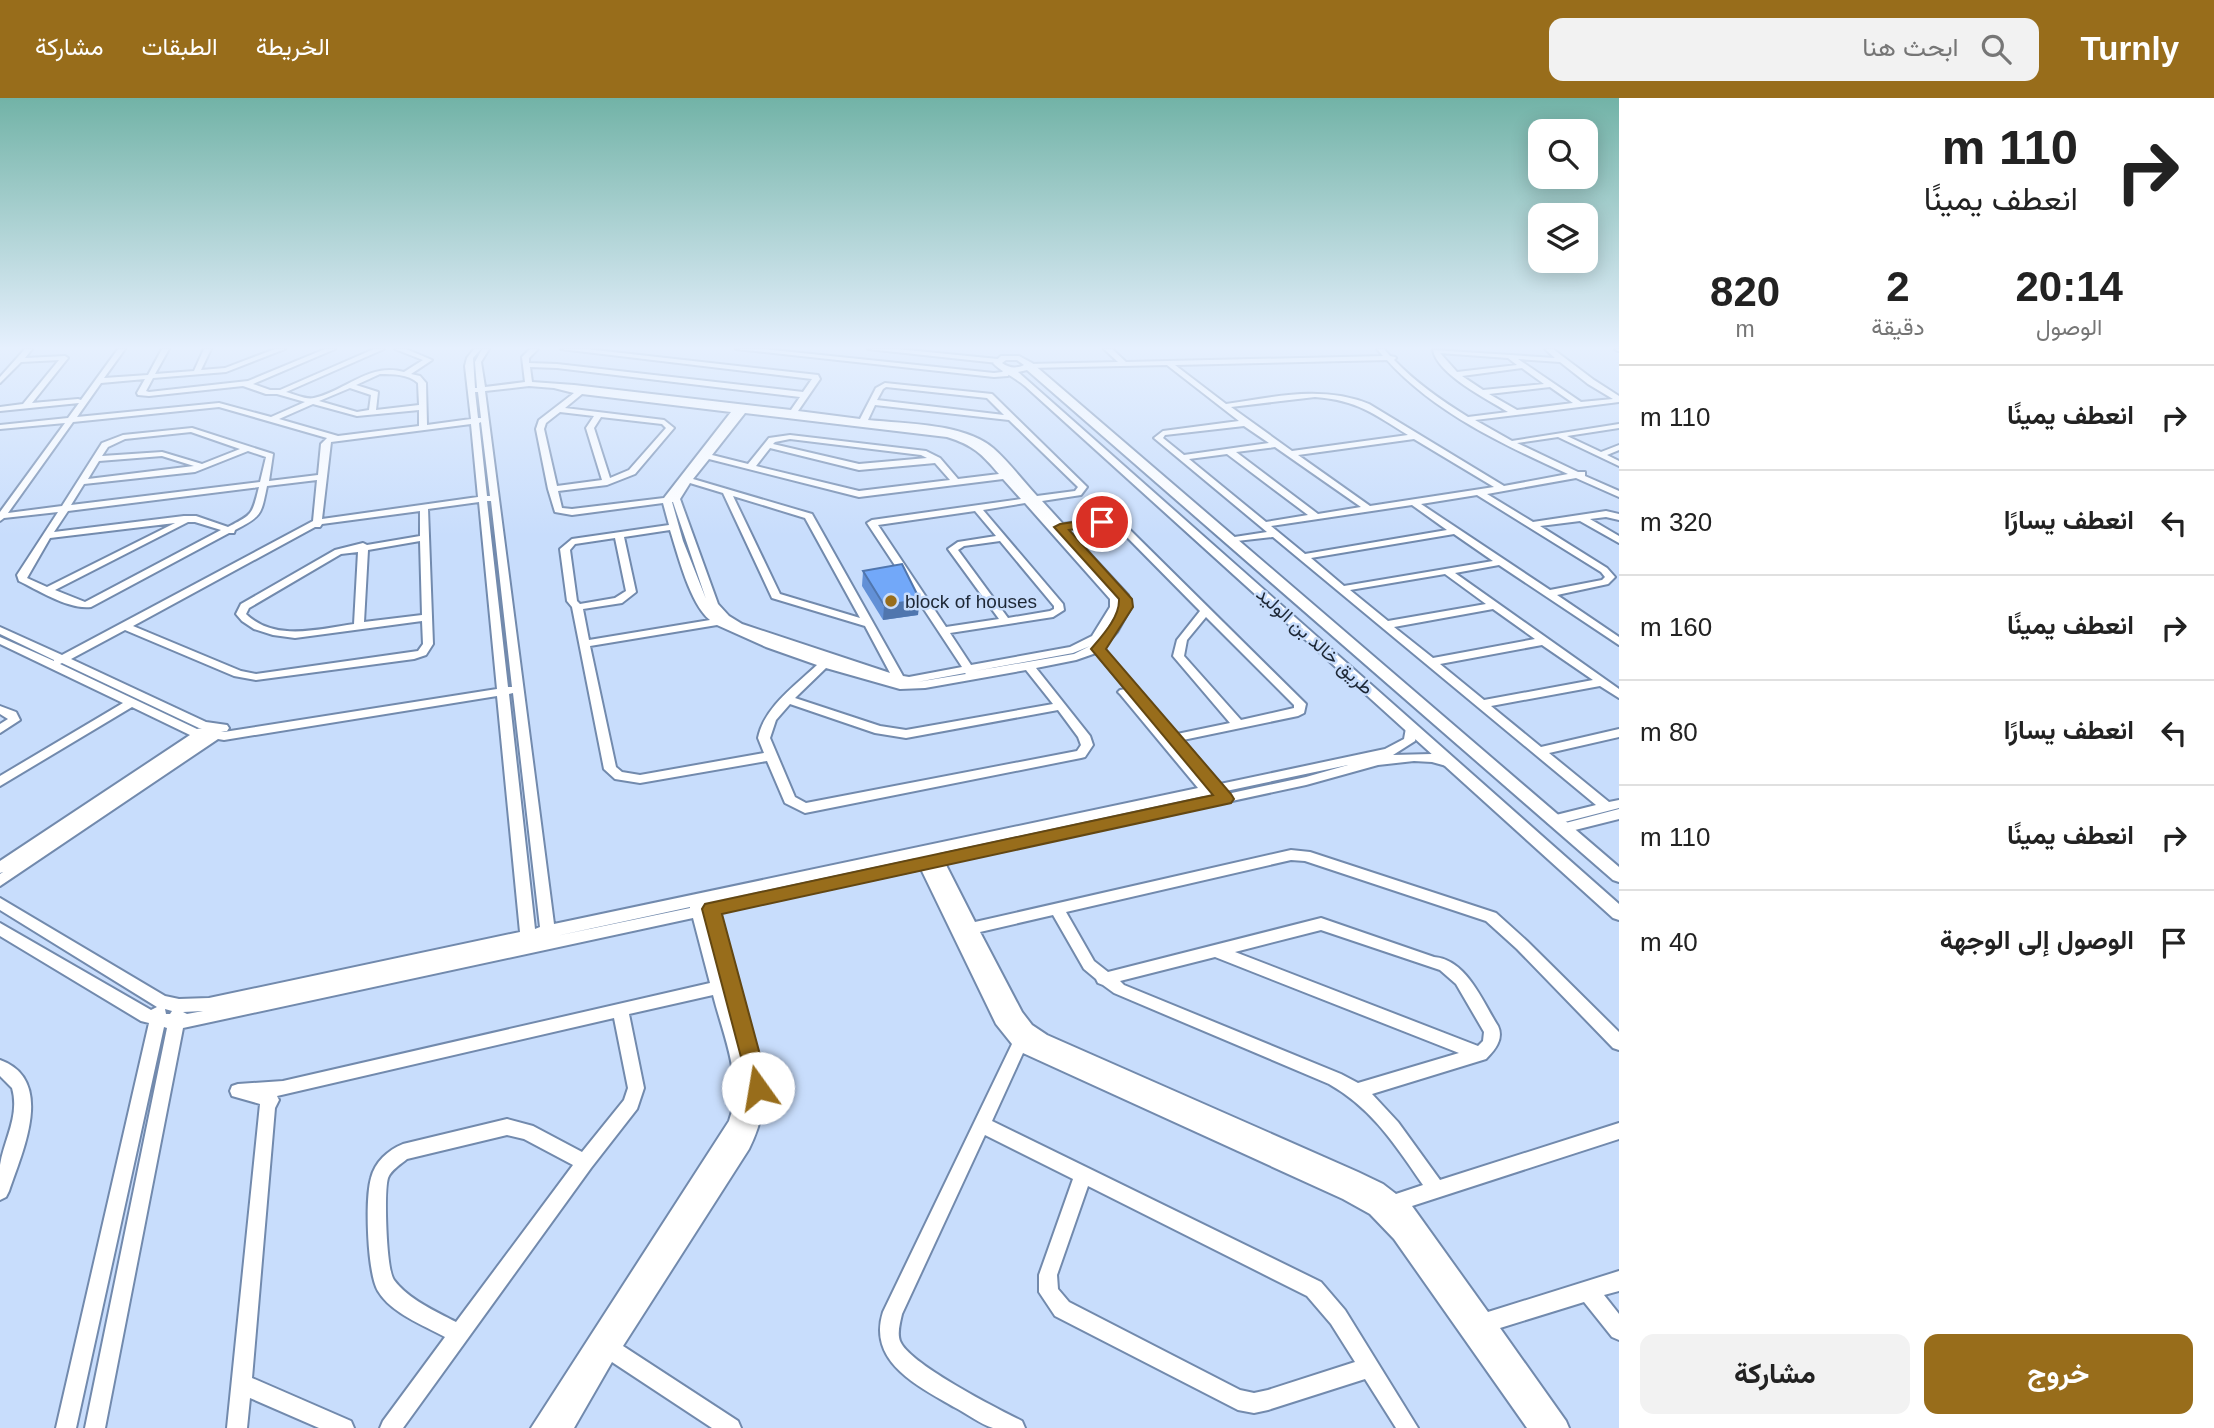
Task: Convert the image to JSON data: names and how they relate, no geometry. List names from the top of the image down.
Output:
{
  "streets": {
    "street": ["طريق خالد بن الوليد"]
  },
  "places": ["block of houses"],
  "page": {
    "header": "Turnly",
    "search": "ابحث هنا",
    "nav": ["الخريطة", "الطبقات", "مشاركة"],
    "turn": ["110 m", "انعطف يمينًا"],
    "eta": [
      "20:14",
      "الوصول",
      "2",
      "دقيقة",
      "820",
      "m"
    ],
    "list": [
      {
        "name": "انعطف يمينًا",
        "value": "110 m"
      },
      {
        "name": "انعطف يسارًا",
        "value": "320 m"
      },
      {
        "name": "انعطف يمينًا",
        "value": "160 m"
      },
      {
        "name": "انعطف يسارًا",
        "value": "80 m"
      },
      {
        "name": "انعطف يمينًا",
        "value": "110 m"
      },
      {
        "name": "الوصول إلى الوجهة",
        "value": "40 m"
      }
    ],
    "buttons": ["خروج", "مشاركة"]
  }
}
